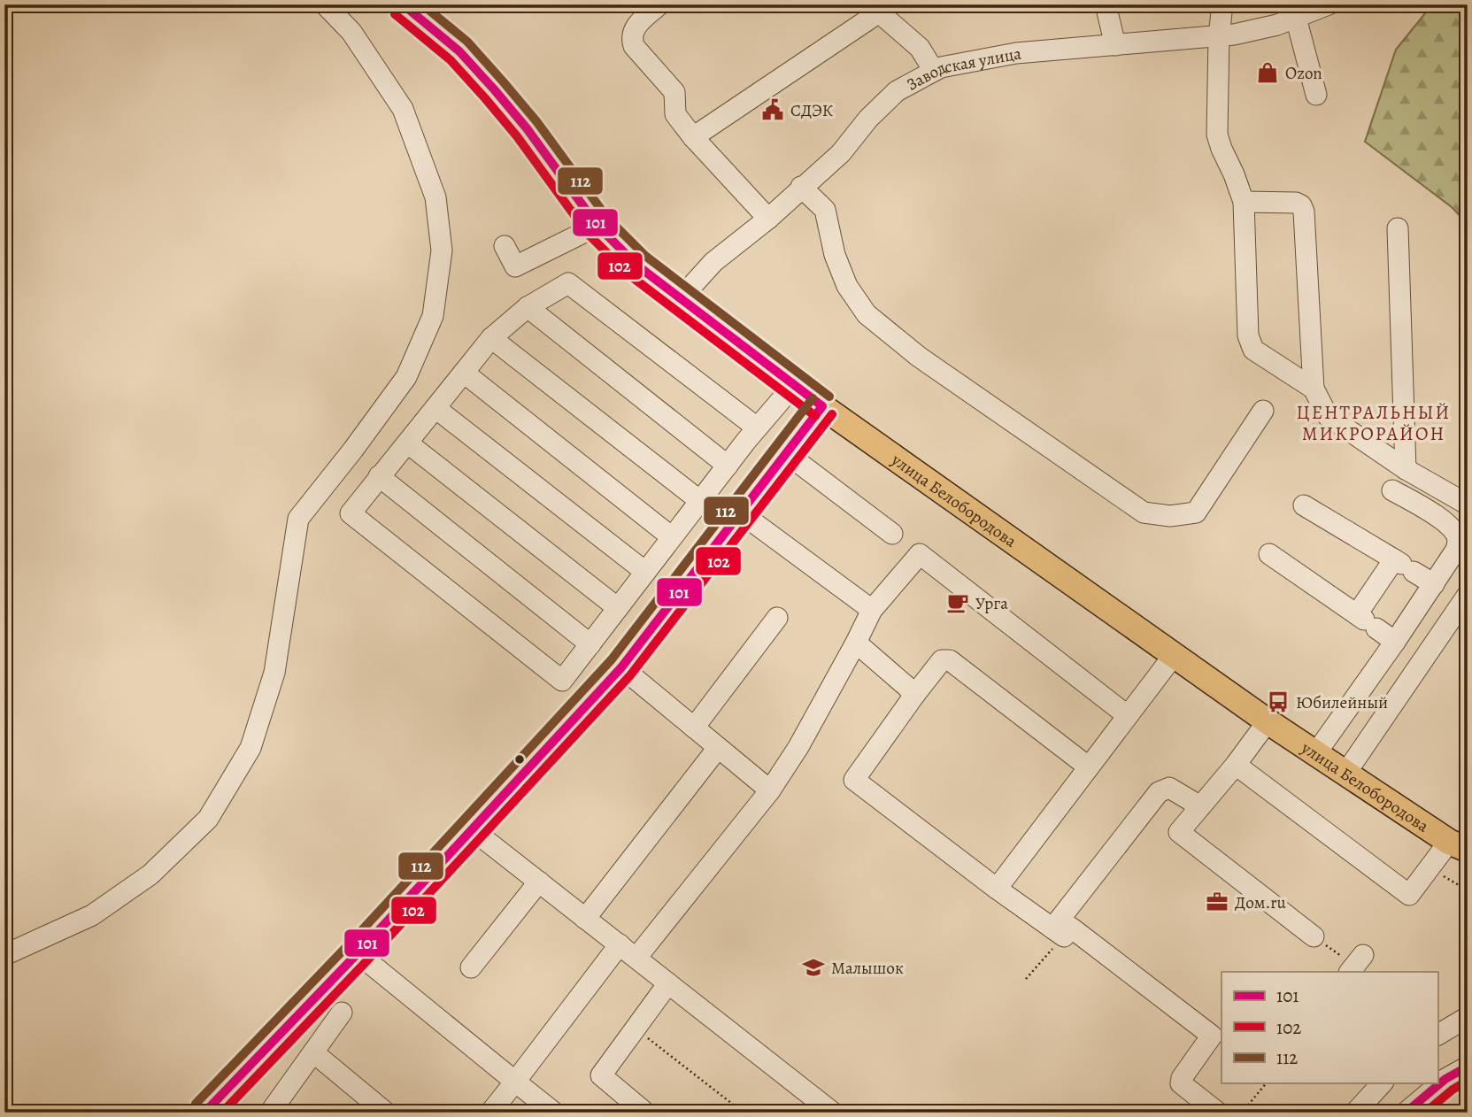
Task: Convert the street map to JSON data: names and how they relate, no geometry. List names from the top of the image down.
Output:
{
  "streets": {
    "main road": ["улица Белобородова"],
    "street": ["Заводская улица"]
  },
  "crossings": [
    ["Заводская улица", "улица Белобородова"]
  ],
  "districts": ["ЦЕНТРАЛЬНЫЙ МИКРОРАЙОН"],
  "places": {
    "shop": ["Ozon"],
    "public building": ["СДЭК"],
    "cafe": ["Урга"],
    "bus stop": ["Юбилейный"],
    "office": ["Дом.ru"],
    "school or university": ["Малышок"]
  },
  "lines": ["transit line 101", "transit line 112", "transit line 102"],
  "legend": ["101", "102", "112"]
}
